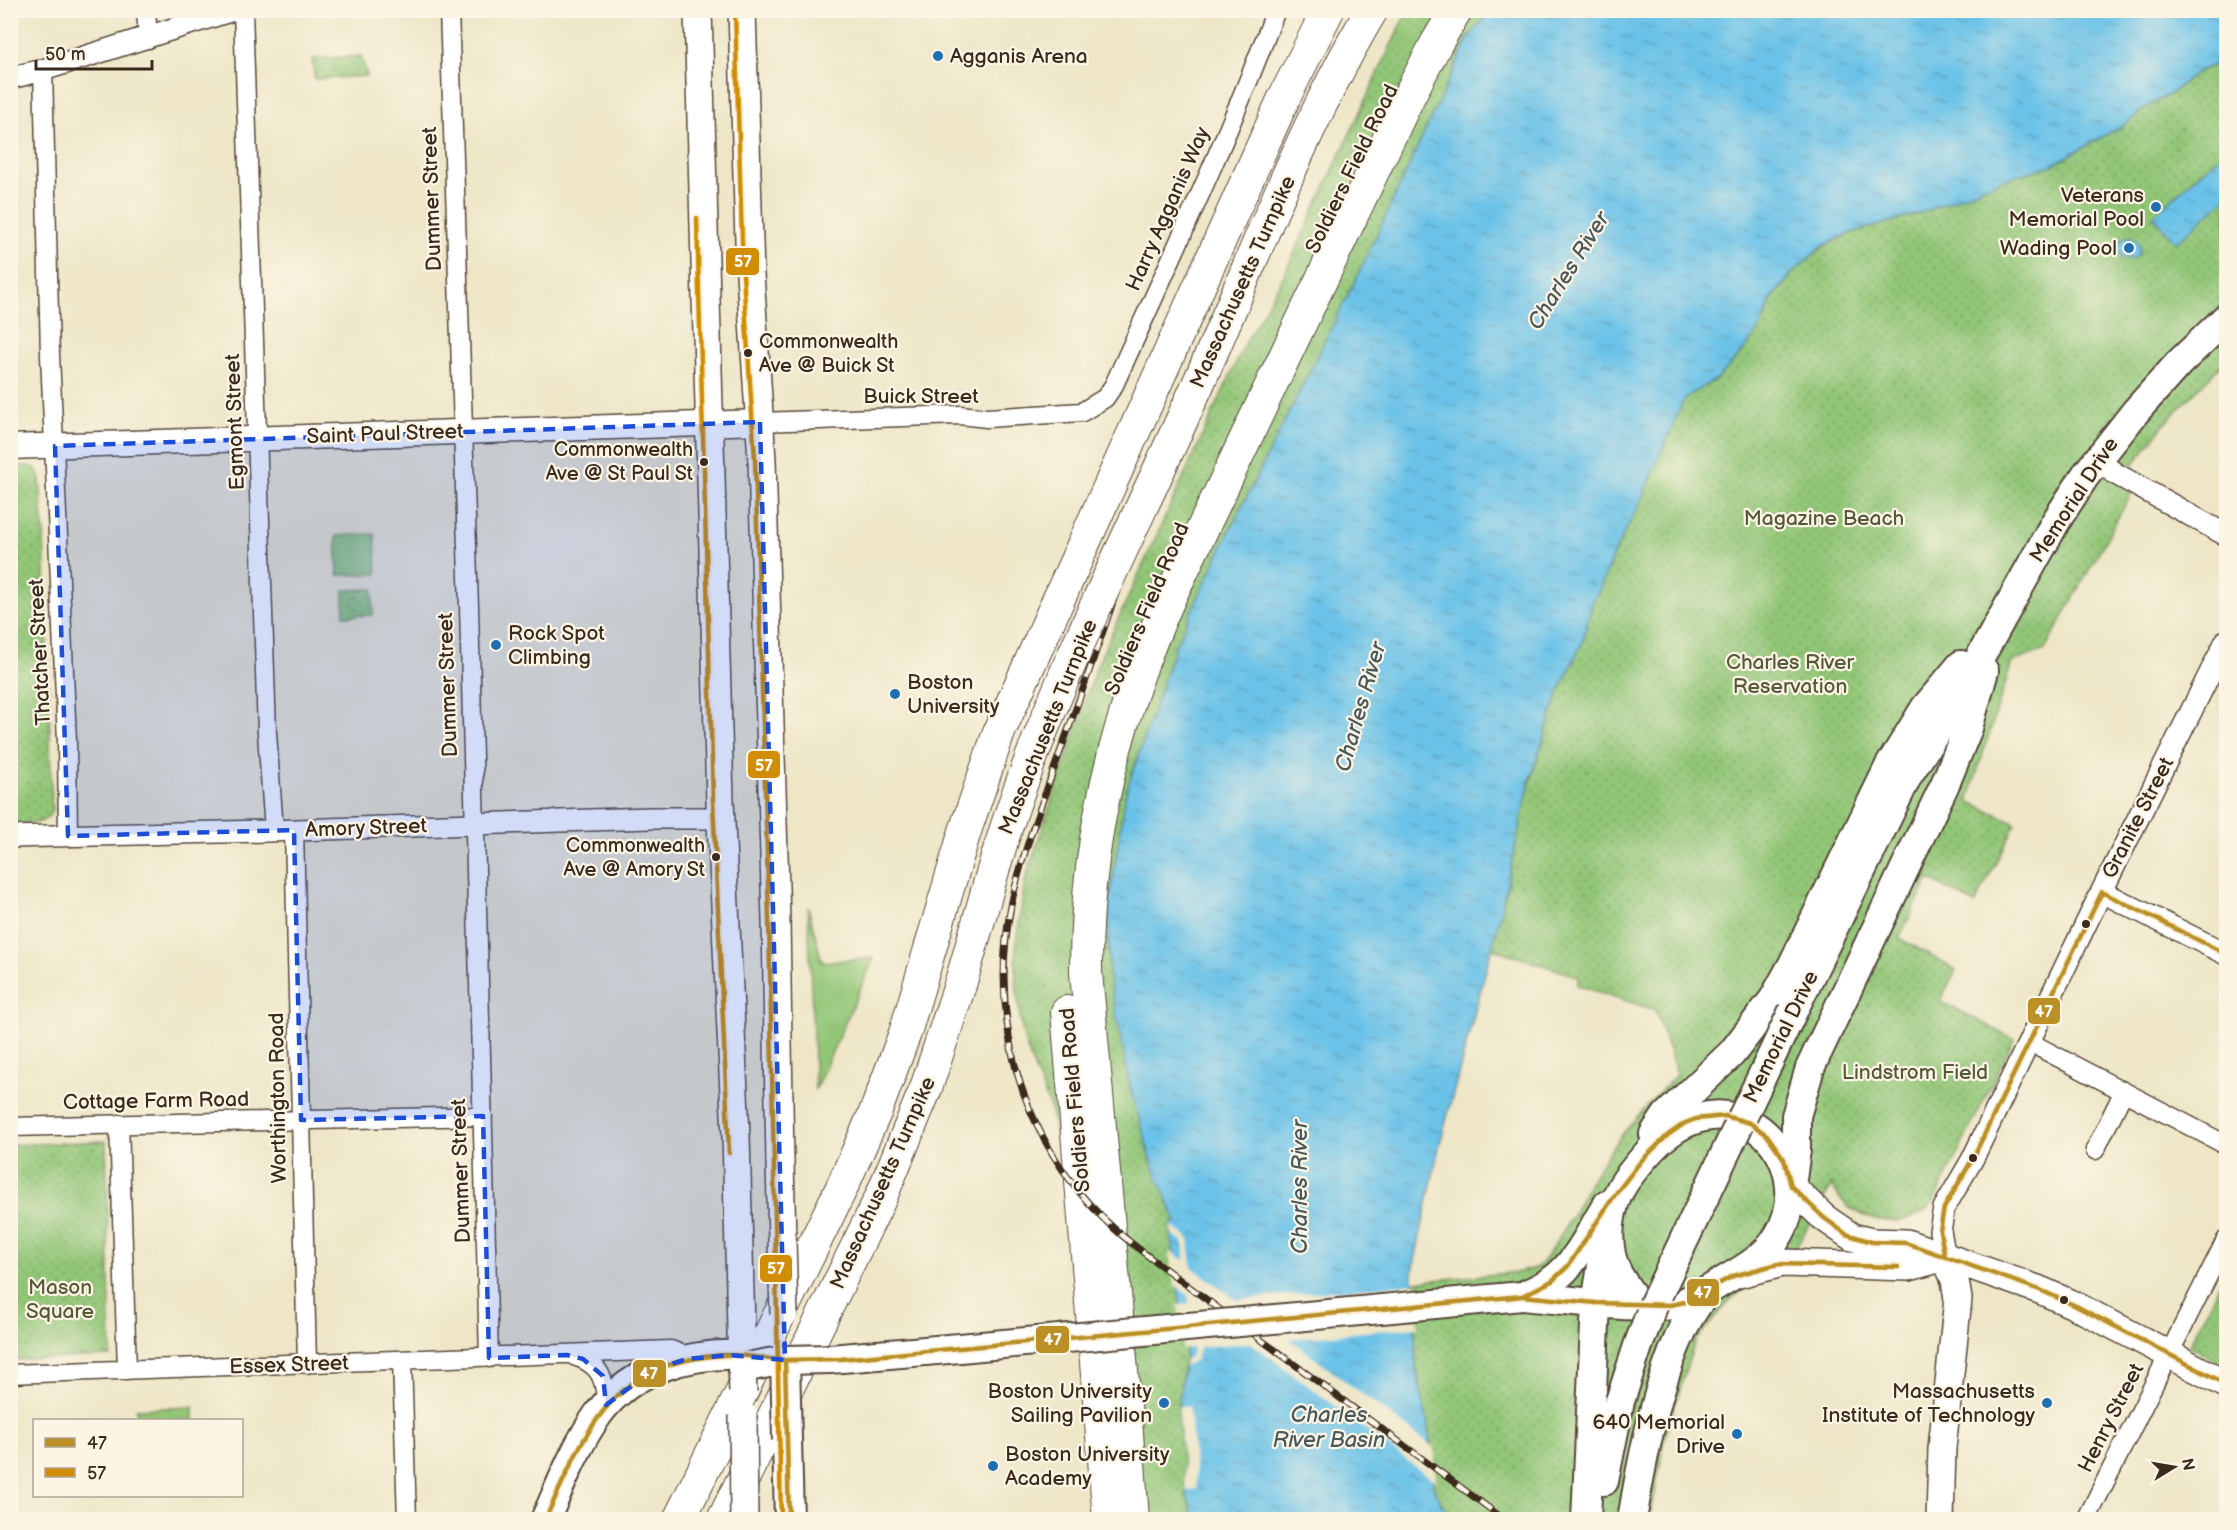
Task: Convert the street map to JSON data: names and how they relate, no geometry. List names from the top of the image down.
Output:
{
  "streets": {
    "highway": [
      "Soldiers Field Road",
      "Massachusetts Turnpike",
      "Memorial Drive",
      "Essex Street"
    ],
    "main road": ["Saint Paul Street"],
    "street": [
      "Dummer Street",
      "Harry Agganis Way",
      "Buick Street",
      "Egmont Street",
      "Thatcher Street",
      "Granite Street",
      "Amory Street",
      "Worthington Road",
      "Cottage Farm Road",
      "Henry Street"
    ]
  },
  "crossings": [
    ["Dummer Street", "Saint Paul Street"],
    ["Dummer Street", "Amory Street"],
    ["Dummer Street", "Cottage Farm Road"],
    ["Dummer Street", "Essex Street"],
    ["Harry Agganis Way", "Buick Street"],
    ["Buick Street", "Saint Paul Street"],
    ["Egmont Street", "Saint Paul Street"],
    ["Egmont Street", "Amory Street"],
    ["Egmont Street", "Worthington Road"],
    ["Saint Paul Street", "Thatcher Street"],
    ["Thatcher Street", "Amory Street"],
    ["Amory Street", "Worthington Road"],
    ["Worthington Road", "Cottage Farm Road"],
    ["Worthington Road", "Essex Street"]
  ],
  "water": ["Charles River", "Charles River Basin"],
  "parks": [
    "Magazine Beach",
    "Charles River Reservation",
    "Lindstrom Field",
    "Mason Square"
  ],
  "places": [
    "Agganis Arena",
    "Veterans Memorial Pool",
    "Wading Pool",
    "Commonwealth Ave @ Buick St",
    "Commonwealth Ave @ St Paul St",
    "Rock Spot Climbing",
    "Boston University",
    "Commonwealth Ave @ Amory St",
    "Boston University Sailing Pavilion",
    "Massachusetts Institute of Technology",
    "640 Memorial Drive",
    "Boston University Academy"
  ],
  "lines": ["transit line 57", "transit line 47"],
  "legend": ["47", "57"],
  "scale_bar": "50 m",
  "north": "right"
}
